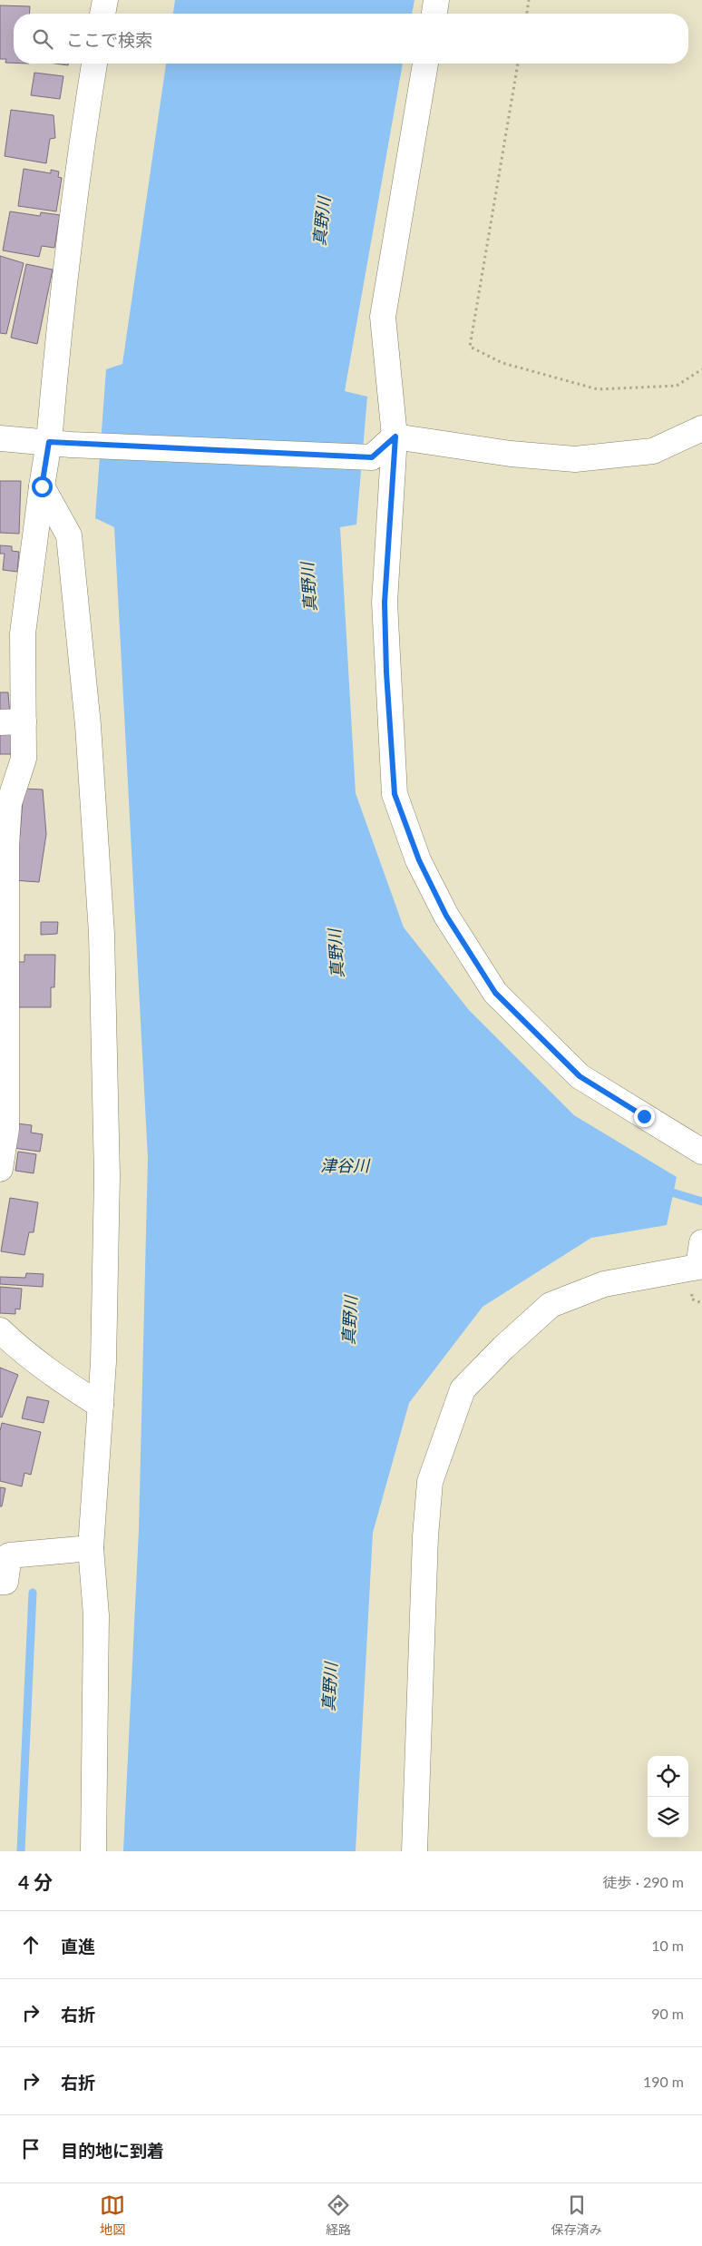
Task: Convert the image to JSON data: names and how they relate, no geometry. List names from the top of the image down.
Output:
{
  "water": ["真野川", "津谷川"],
  "page": {
    "search": "ここで検索",
    "heading": ["4 分", "徒歩 · 290 m"],
    "list": [
      ["直進", "10 m"],
      ["右折", "90 m"],
      ["右折", "190 m"],
      "目的地に到着"
    ],
    "nav": ["地図", "経路", "保存済み"]
  }
}
